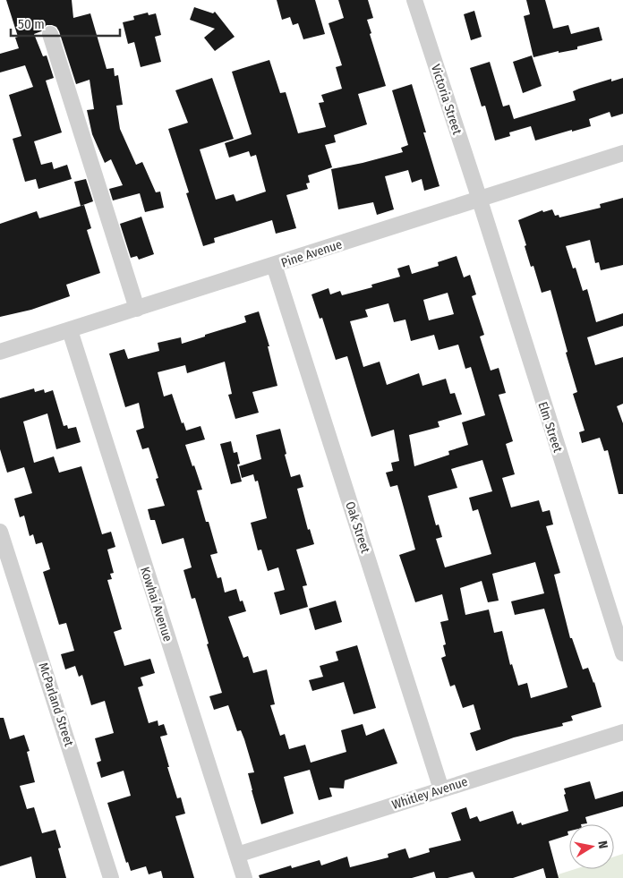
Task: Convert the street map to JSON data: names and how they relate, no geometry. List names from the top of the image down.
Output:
{
  "streets": {
    "street": [
      "Victoria Street",
      "Pine Avenue",
      "Elm Street",
      "Oak Street",
      "Kowhai Avenue",
      "McParland Street",
      "Whitley Avenue"
    ]
  },
  "crossings": [
    ["Victoria Street", "Pine Avenue"],
    ["Victoria Street", "Elm Street"],
    ["Pine Avenue", "Elm Street"],
    ["Pine Avenue", "Oak Street"],
    ["Pine Avenue", "Kowhai Avenue"],
    ["Oak Street", "Whitley Avenue"],
    ["Kowhai Avenue", "Whitley Avenue"]
  ],
  "scale_bar": "50 m",
  "north": "right"
}
